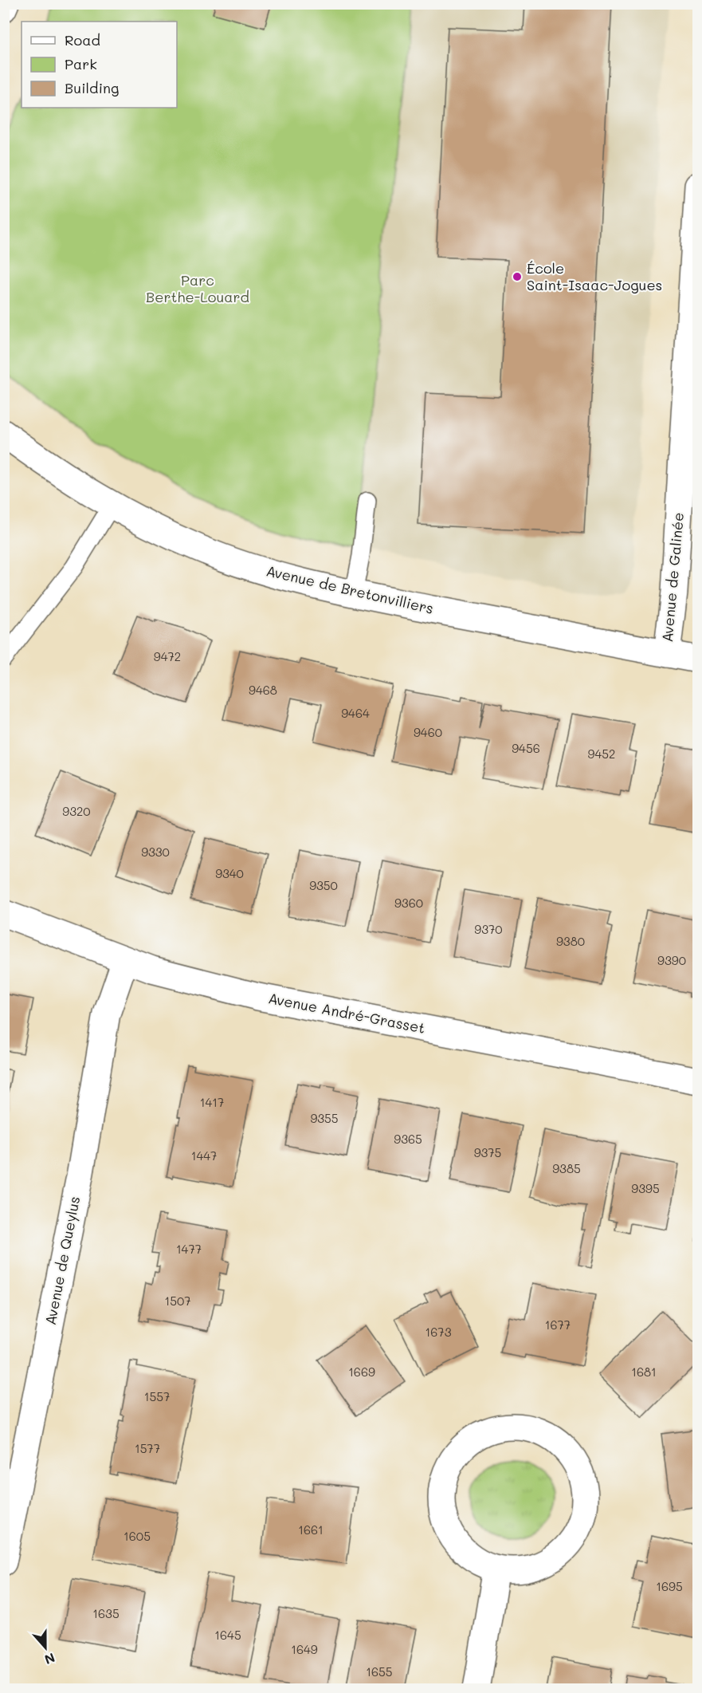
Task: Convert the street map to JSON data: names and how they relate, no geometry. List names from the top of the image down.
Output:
{
  "streets": {
    "street": [
      "Avenue de Galinée",
      "Avenue de Bretonvilliers",
      "Avenue André-Grasset",
      "Avenue de Queylus"
    ]
  },
  "crossings": [
    ["Avenue de Galinée", "Avenue de Bretonvilliers"],
    ["Avenue André-Grasset", "Avenue de Queylus"]
  ],
  "parks": ["Parc Berthe-Louard"],
  "places": ["École Saint-Isaac-Jogues"],
  "house_numbers": [
    "9472",
    "9468",
    "9464",
    "9460",
    "9456",
    "9452",
    "9320",
    "9330",
    "9340",
    "9350",
    "9360",
    "9370",
    "9380",
    "9390",
    "1417",
    "9355",
    "9365",
    "9375",
    "1447",
    "9385",
    "9395",
    "1477",
    "1507",
    "1677",
    "1673",
    "1669",
    "1681",
    "1557",
    "1577",
    "1661",
    "1605",
    "1695",
    "1635",
    "1645",
    "1649",
    "1655"
  ],
  "legend": ["Road", "Park", "Building"],
  "north": "bottom"
}
